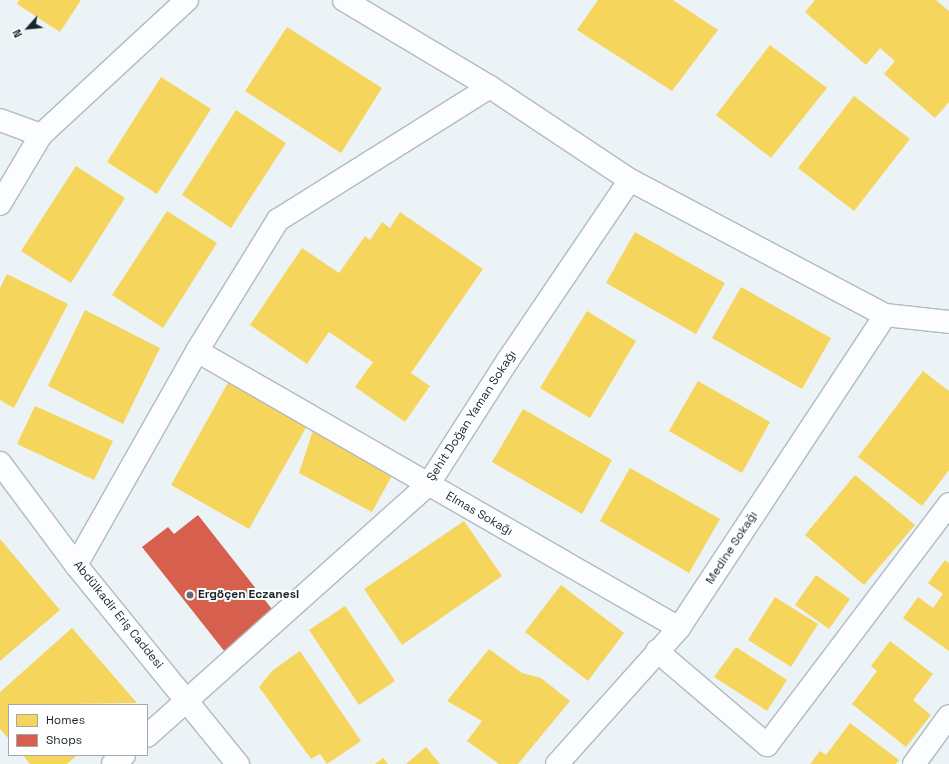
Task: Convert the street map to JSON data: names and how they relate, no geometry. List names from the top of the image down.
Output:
{
  "streets": {
    "street": [
      "Şehit Doğan Yaman Sokağı",
      "Elmas Sokağı",
      "Medine Sokağı",
      "Abdülkadir Eriş Caddesi"
    ]
  },
  "crossings": [
    ["Şehit Doğan Yaman Sokağı", "Elmas Sokağı"],
    ["Şehit Doğan Yaman Sokağı", "Abdülkadir Eriş Caddesi"],
    ["Elmas Sokağı", "Medine Sokağı"]
  ],
  "places": ["Ergöçen Eczanesi"],
  "legend": ["Homes", "Shops"],
  "north": "bottom left"
}
